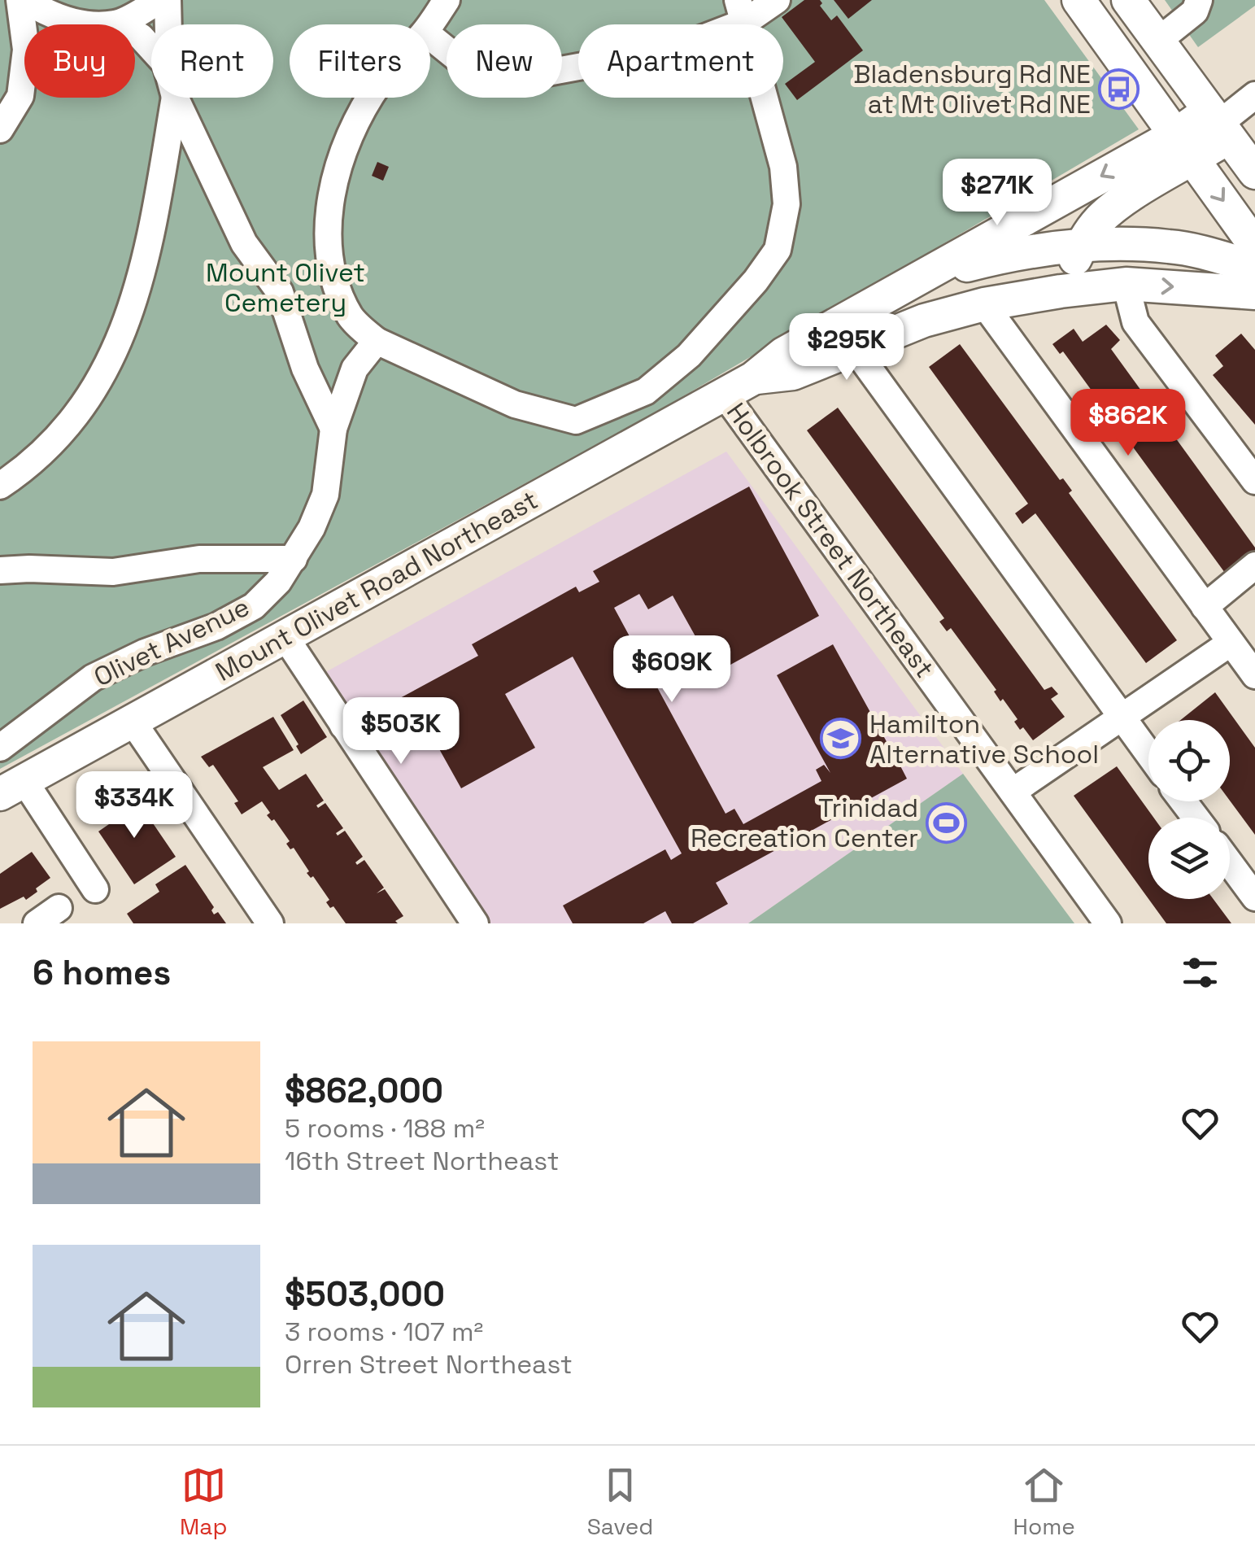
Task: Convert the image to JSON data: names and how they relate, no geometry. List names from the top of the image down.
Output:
{
  "streets": {
    "main road": ["Mount Olivet Road Northeast"],
    "street": ["Holbrook Street Northeast", "Olivet Avenue"]
  },
  "crossings": [
    ["Holbrook Street Northeast", "Mount Olivet Road Northeast"]
  ],
  "parks": ["Mount Olivet Cemetery"],
  "places": {
    "bus stop": ["Bladensburg Rd NE at Mt Olivet Rd NE"],
    "school or university": ["Hamilton Alternative School"],
    "sports": ["Trinidad Recreation Center"]
  },
  "page": {
    "chip": [
      "Buy",
      "Rent",
      "Filters",
      "New",
      "Apartment"
    ],
    "price": [
      "$271K",
      "$295K",
      "$862K",
      "$609K",
      "$503K",
      "$334K"
    ],
    "heading": "6 homes",
    "list": [
      {
        "name": "$862,000",
        "note": "5 rooms · 188 m² · 16th Street Northeast"
      },
      {
        "name": "$503,000",
        "note": "3 rooms · 107 m² · Orren Street Northeast"
      }
    ],
    "tabs": ["Map", "Saved", "Home"]
  }
}
